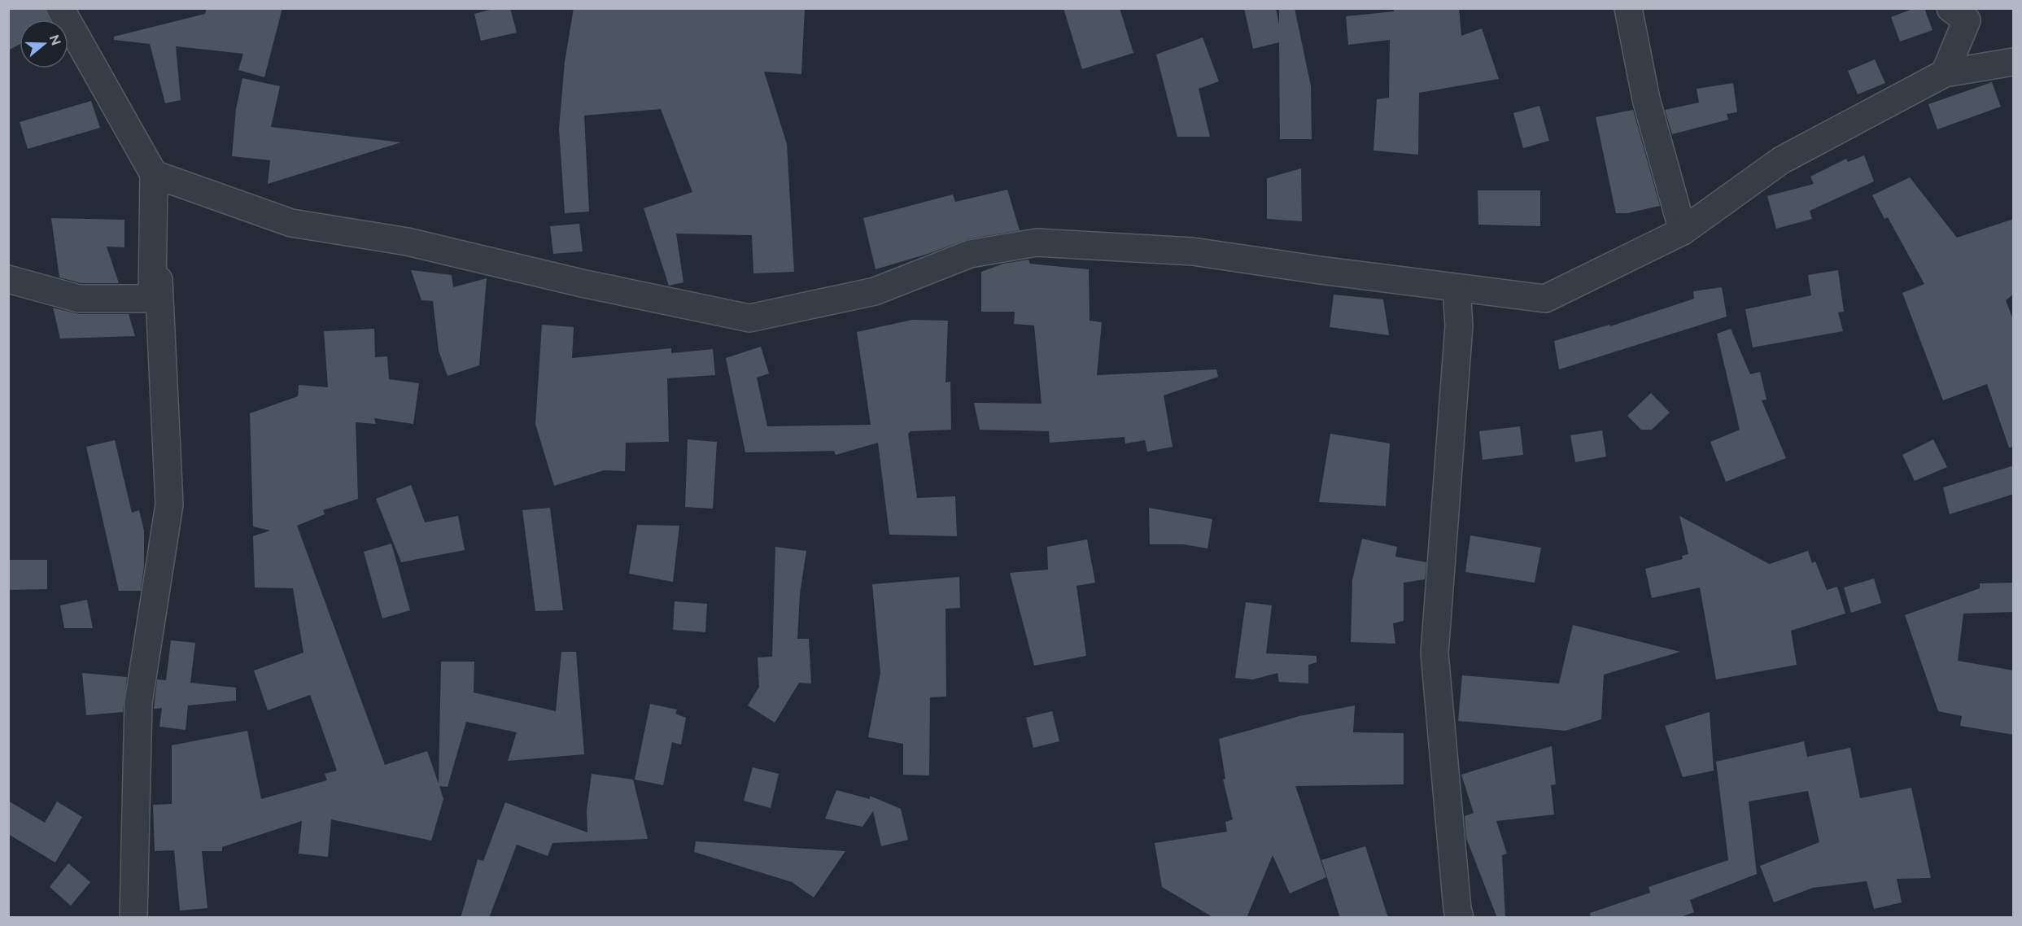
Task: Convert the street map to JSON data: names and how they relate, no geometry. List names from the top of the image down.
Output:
{
  "north": "right"
}
